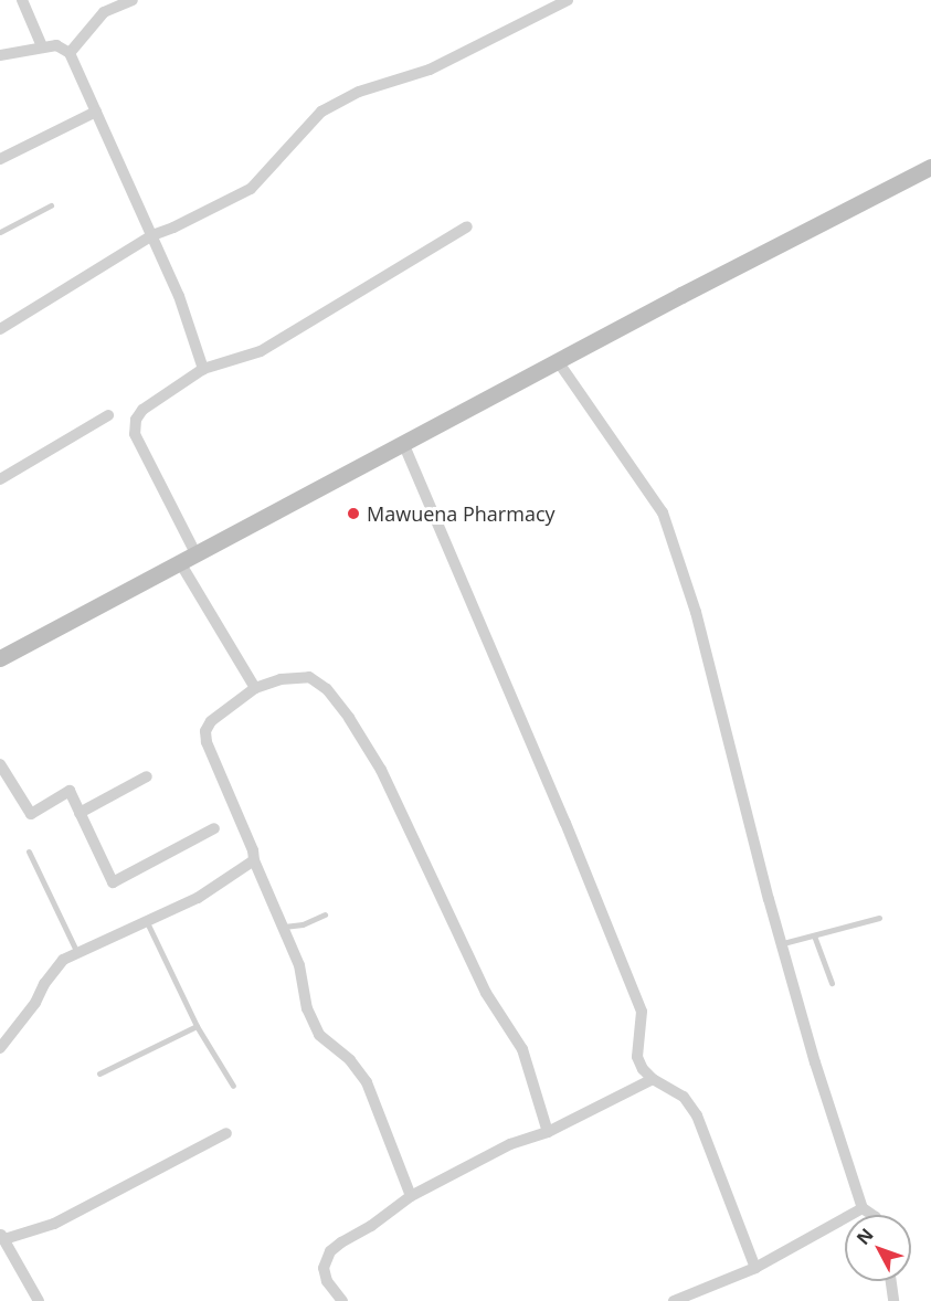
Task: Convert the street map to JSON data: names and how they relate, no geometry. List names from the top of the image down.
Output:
{
  "places": ["Mawuena Pharmacy"],
  "north": "top left"
}
